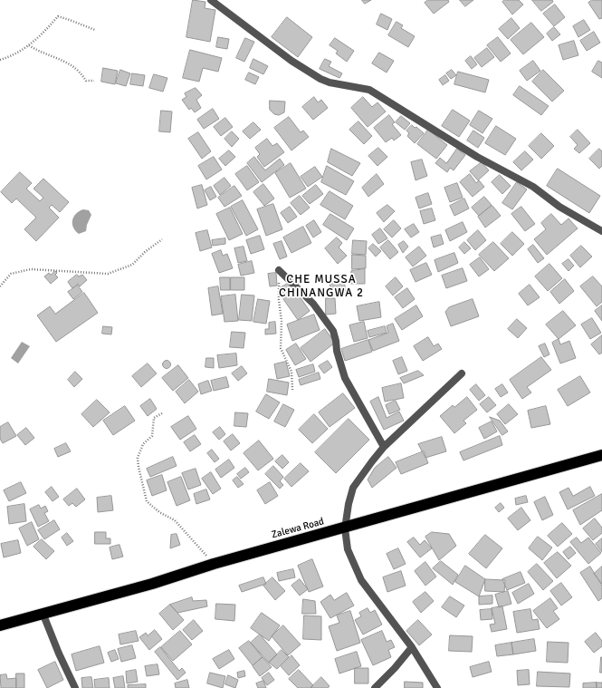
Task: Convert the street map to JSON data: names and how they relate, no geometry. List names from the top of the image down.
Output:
{
  "streets": {
    "highway": ["Zalewa Road"]
  },
  "districts": ["CHE MUSSA CHINANGWA 2"]
}
